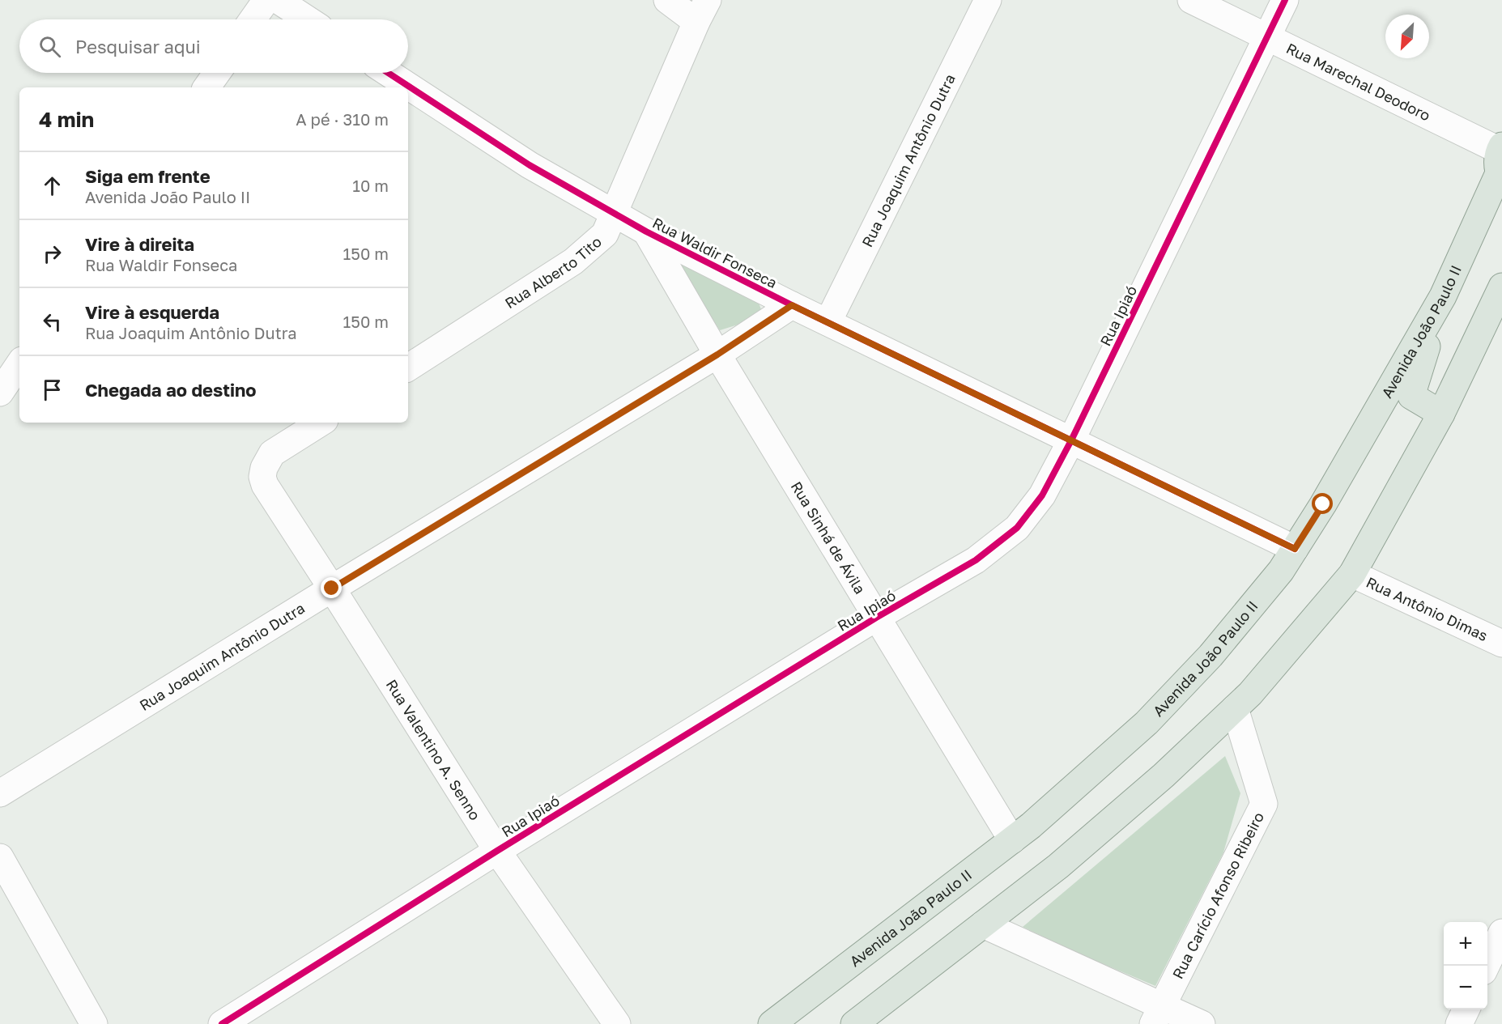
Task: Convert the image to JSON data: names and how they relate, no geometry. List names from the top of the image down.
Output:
{
  "streets": {
    "main road": ["Avenida João Paulo II"],
    "street": [
      "Rua Marechal Deodoro",
      "Rua Joaquim Antônio Dutra",
      "Rua Waldir Fonseca",
      "Rua Alberto Tito",
      "Rua Ipiaó",
      "Rua Sinhá de Ávila",
      "Rua Antônio Dimas",
      "Rua Valentino A. Senno",
      "Rua Carício Afonso Ribeiro"
    ]
  },
  "crossings": [
    ["Rua Marechal Deodoro", "Rua Ipiaó"],
    ["Rua Marechal Deodoro", "Avenida João Paulo II"],
    ["Rua Joaquim Antônio Dutra", "Rua Waldir Fonseca"],
    ["Rua Joaquim Antônio Dutra", "Rua Sinhá de Ávila"],
    ["Rua Joaquim Antônio Dutra", "Rua Valentino A. Senno"],
    ["Rua Waldir Fonseca", "Rua Alberto Tito"],
    ["Rua Waldir Fonseca", "Rua Ipiaó"],
    ["Rua Waldir Fonseca", "Avenida João Paulo II"],
    ["Rua Waldir Fonseca", "Rua Sinhá de Ávila"],
    ["Rua Ipiaó", "Rua Sinhá de Ávila"],
    ["Rua Ipiaó", "Rua Valentino A. Senno"],
    ["Avenida João Paulo II", "Rua Sinhá de Ávila"]
  ],
  "north": "bottom left",
  "page": {
    "search": "Pesquisar aqui",
    "heading": ["4 min", "A pé · 310 m"],
    "list": [
      ["Siga em frente", "Avenida João Paulo II", "10 m"],
      ["Vire à direita", "Rua Waldir Fonseca", "150 m"],
      ["Vire à esquerda", "Rua Joaquim Antônio Dutra", "150 m"],
      "Chegada ao destino"
    ],
    "map_buttons": ["+", "−"]
  }
}
